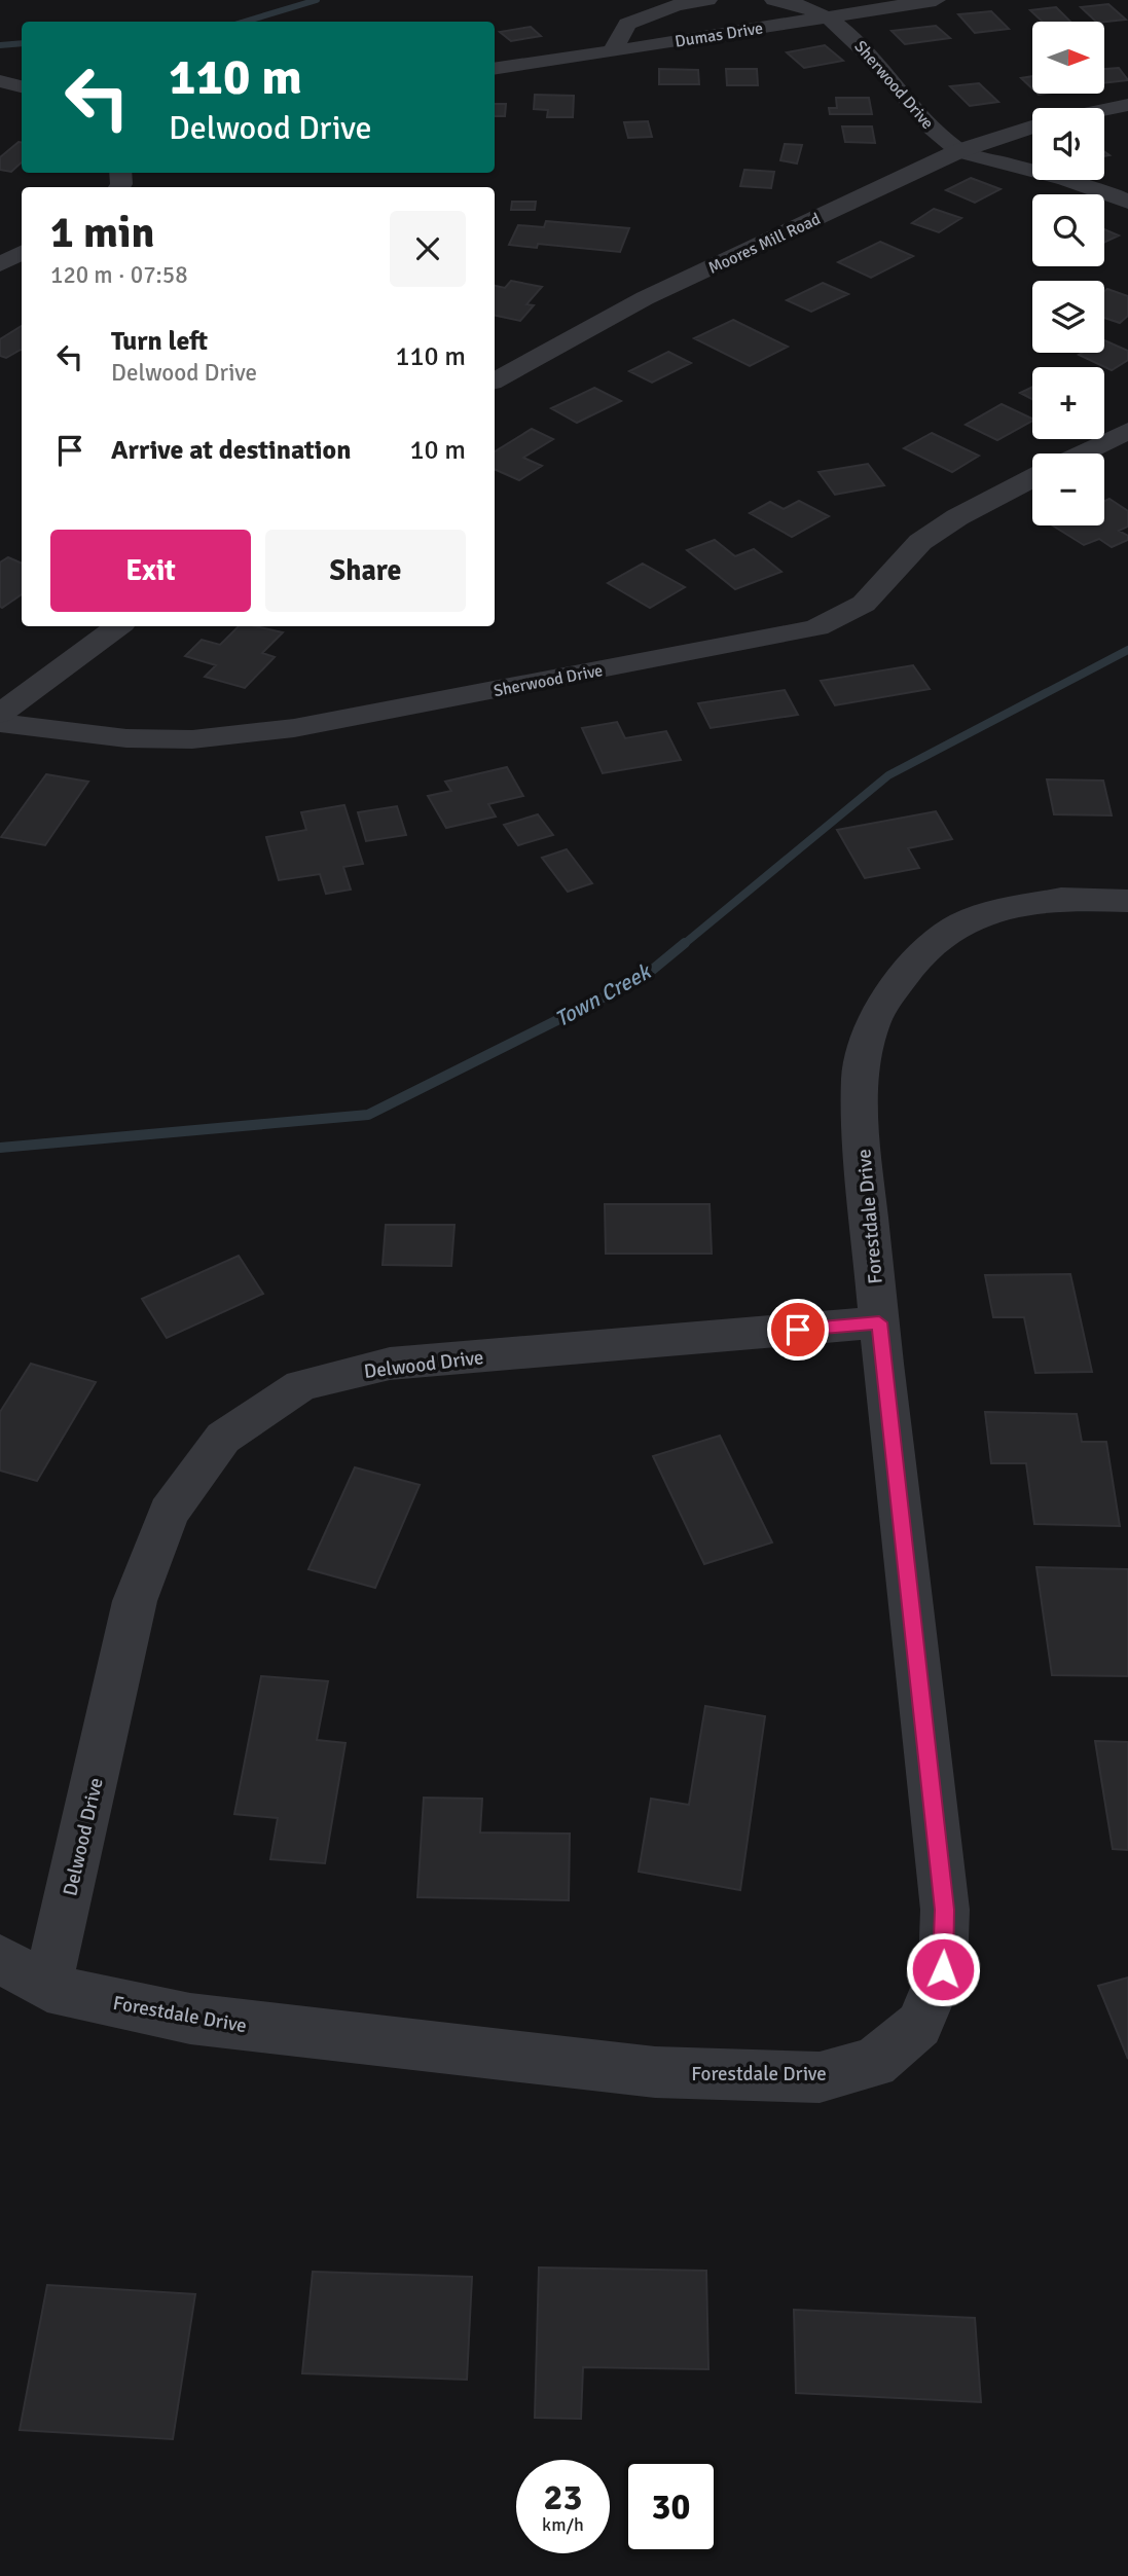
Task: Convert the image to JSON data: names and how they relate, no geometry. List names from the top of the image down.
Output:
{
  "streets": {
    "street": [
      "Dumas Drive",
      "Sherwood Drive",
      "Moores Mill Road",
      "Forestdale Drive",
      "Delwood Drive"
    ]
  },
  "crossings": [
    ["Dumas Drive", "Sherwood Drive"],
    ["Sherwood Drive", "Moores Mill Road"],
    ["Forestdale Drive", "Delwood Drive"]
  ],
  "water": ["Town Creek"],
  "north": "right",
  "page": {
    "map_buttons": ["+", "−"],
    "turn": ["110 m", "Delwood Drive"],
    "heading": ["1 min", "120 m · 07:58"],
    "list": [
      {
        "name": "Turn left",
        "note": "Delwood Drive",
        "value": "110 m"
      },
      {
        "name": "Arrive at destination",
        "value": "10 m"
      }
    ],
    "buttons": ["Exit", "Share"],
    "speed": "23 km/h",
    "limit": "30"
  }
}
